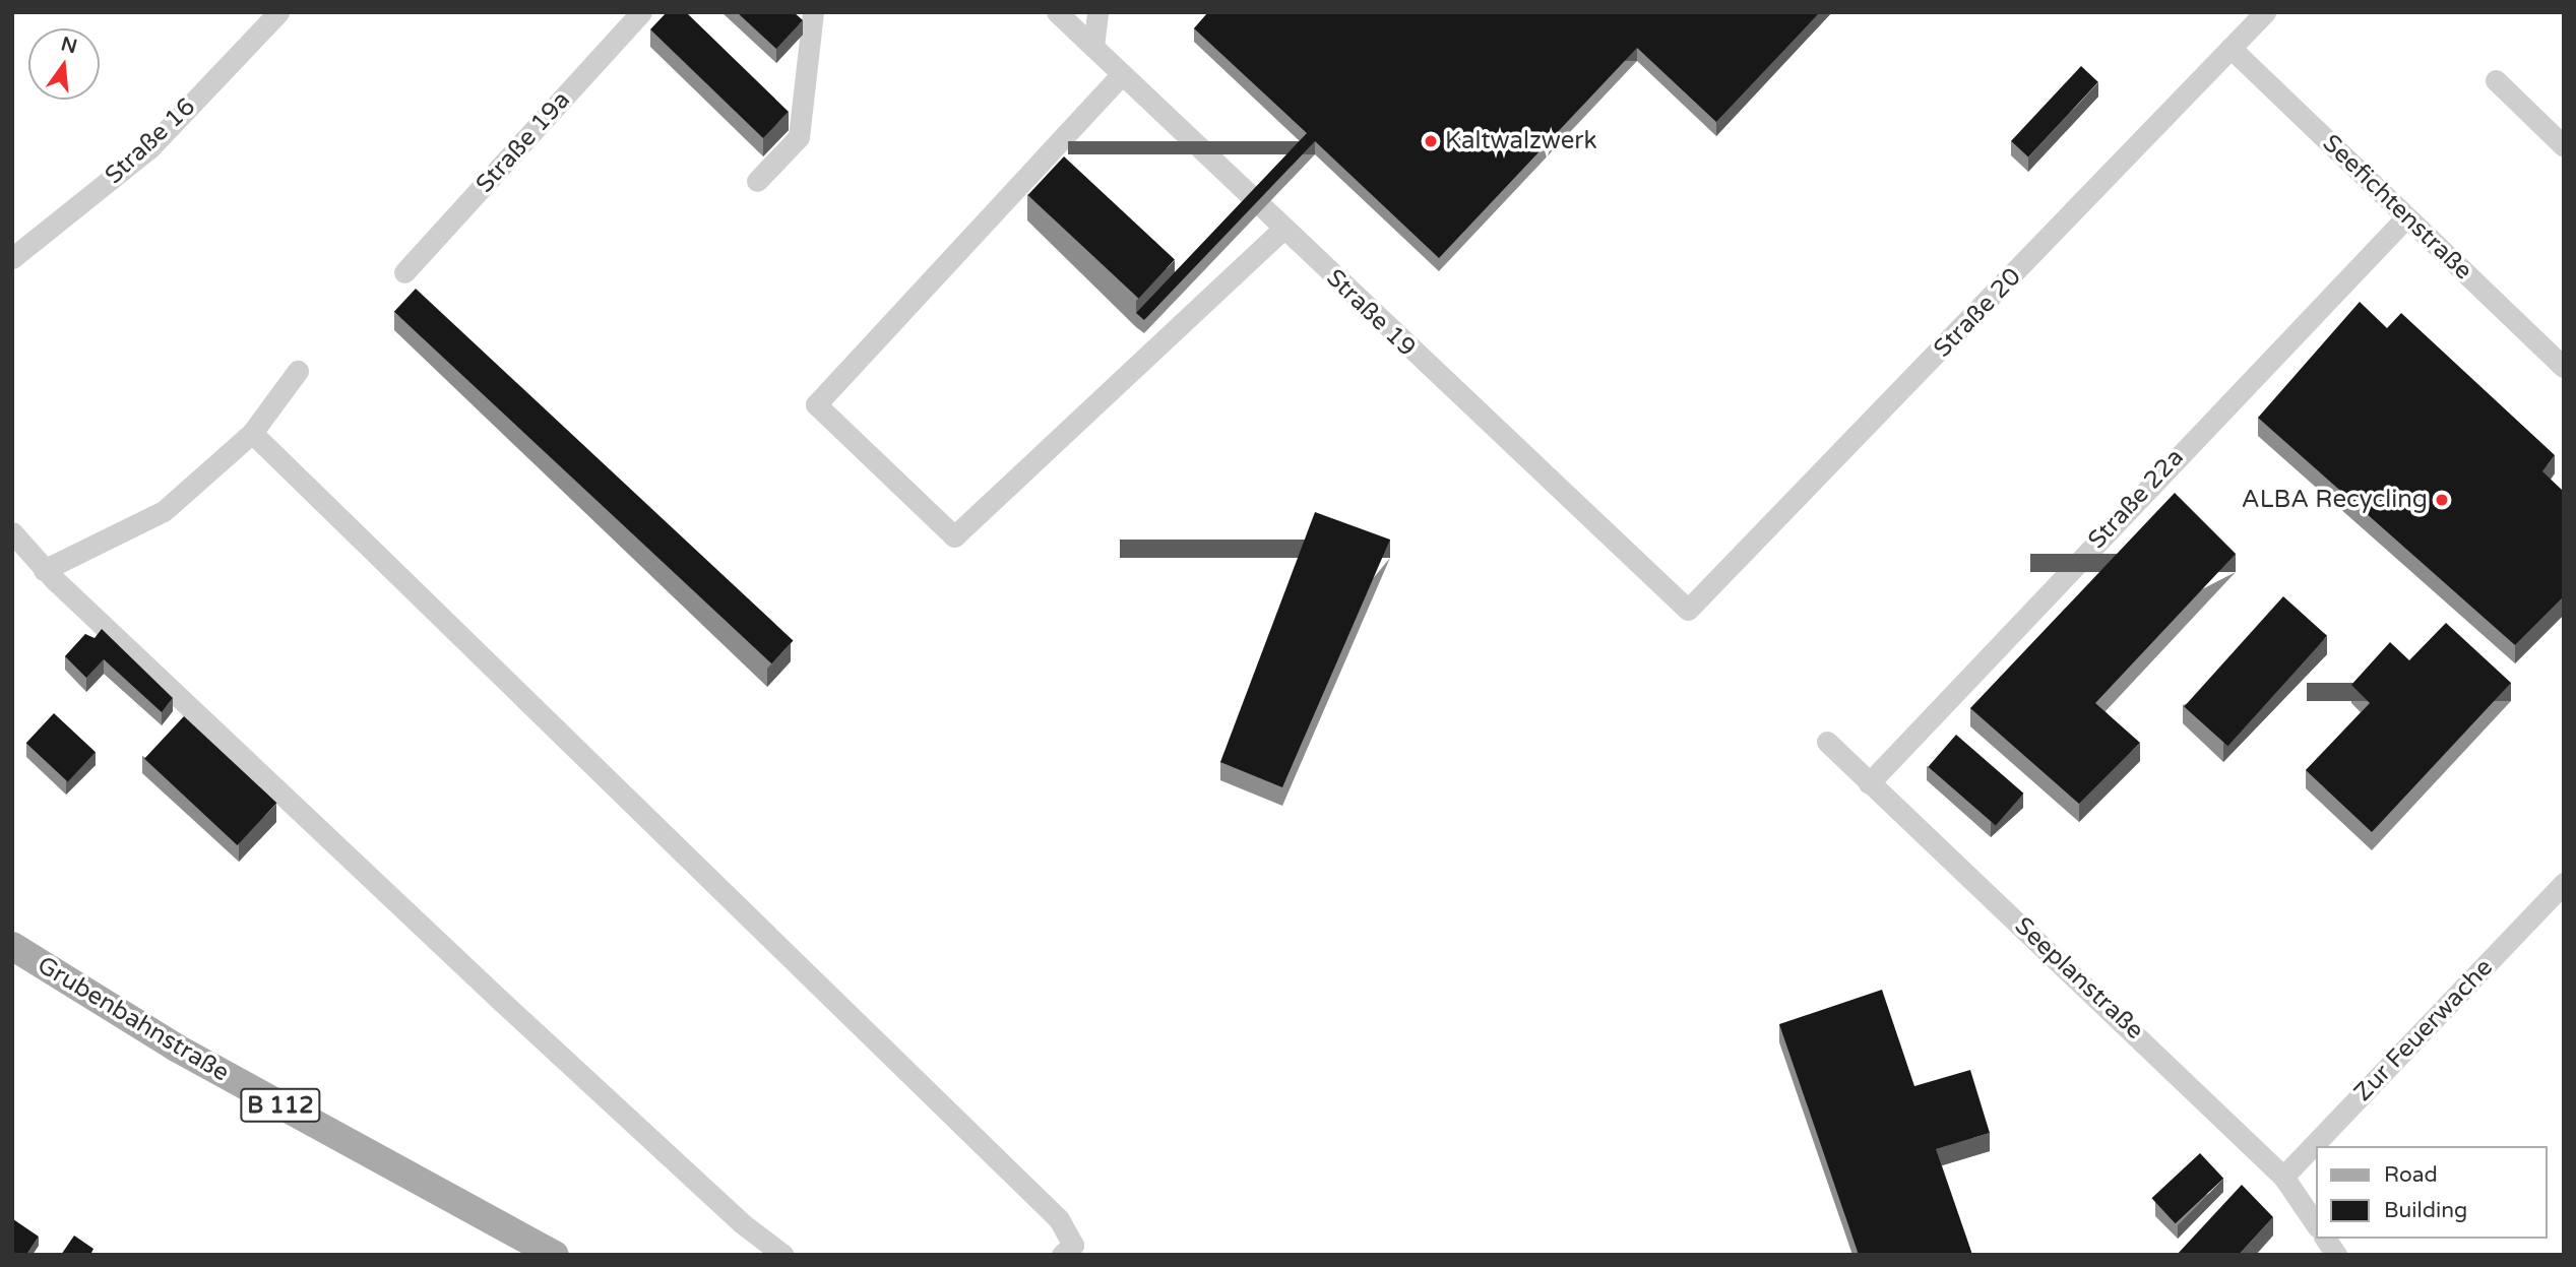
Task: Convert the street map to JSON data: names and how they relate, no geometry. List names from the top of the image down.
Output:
{
  "streets": {
    "main road": ["Grubenbahnstraße", "B 112"],
    "street": [
      "Straße 16",
      "Straße 19a",
      "Seefichtenstraße",
      "Straße 19",
      "Straße 20",
      "Straße 22a",
      "Seeplanstraße",
      "Zur Feuerwache"
    ]
  },
  "crossings": [
    ["Seefichtenstraße", "Straße 20"],
    ["Seefichtenstraße", "Straße 22a"],
    ["Straße 19", "Straße 20"],
    ["Straße 22a", "Seeplanstraße"],
    ["Seeplanstraße", "Zur Feuerwache"]
  ],
  "places": ["Kaltwalzwerk", "ALBA Recycling"],
  "legend": ["Road", "Building"],
  "north": "top"
}
